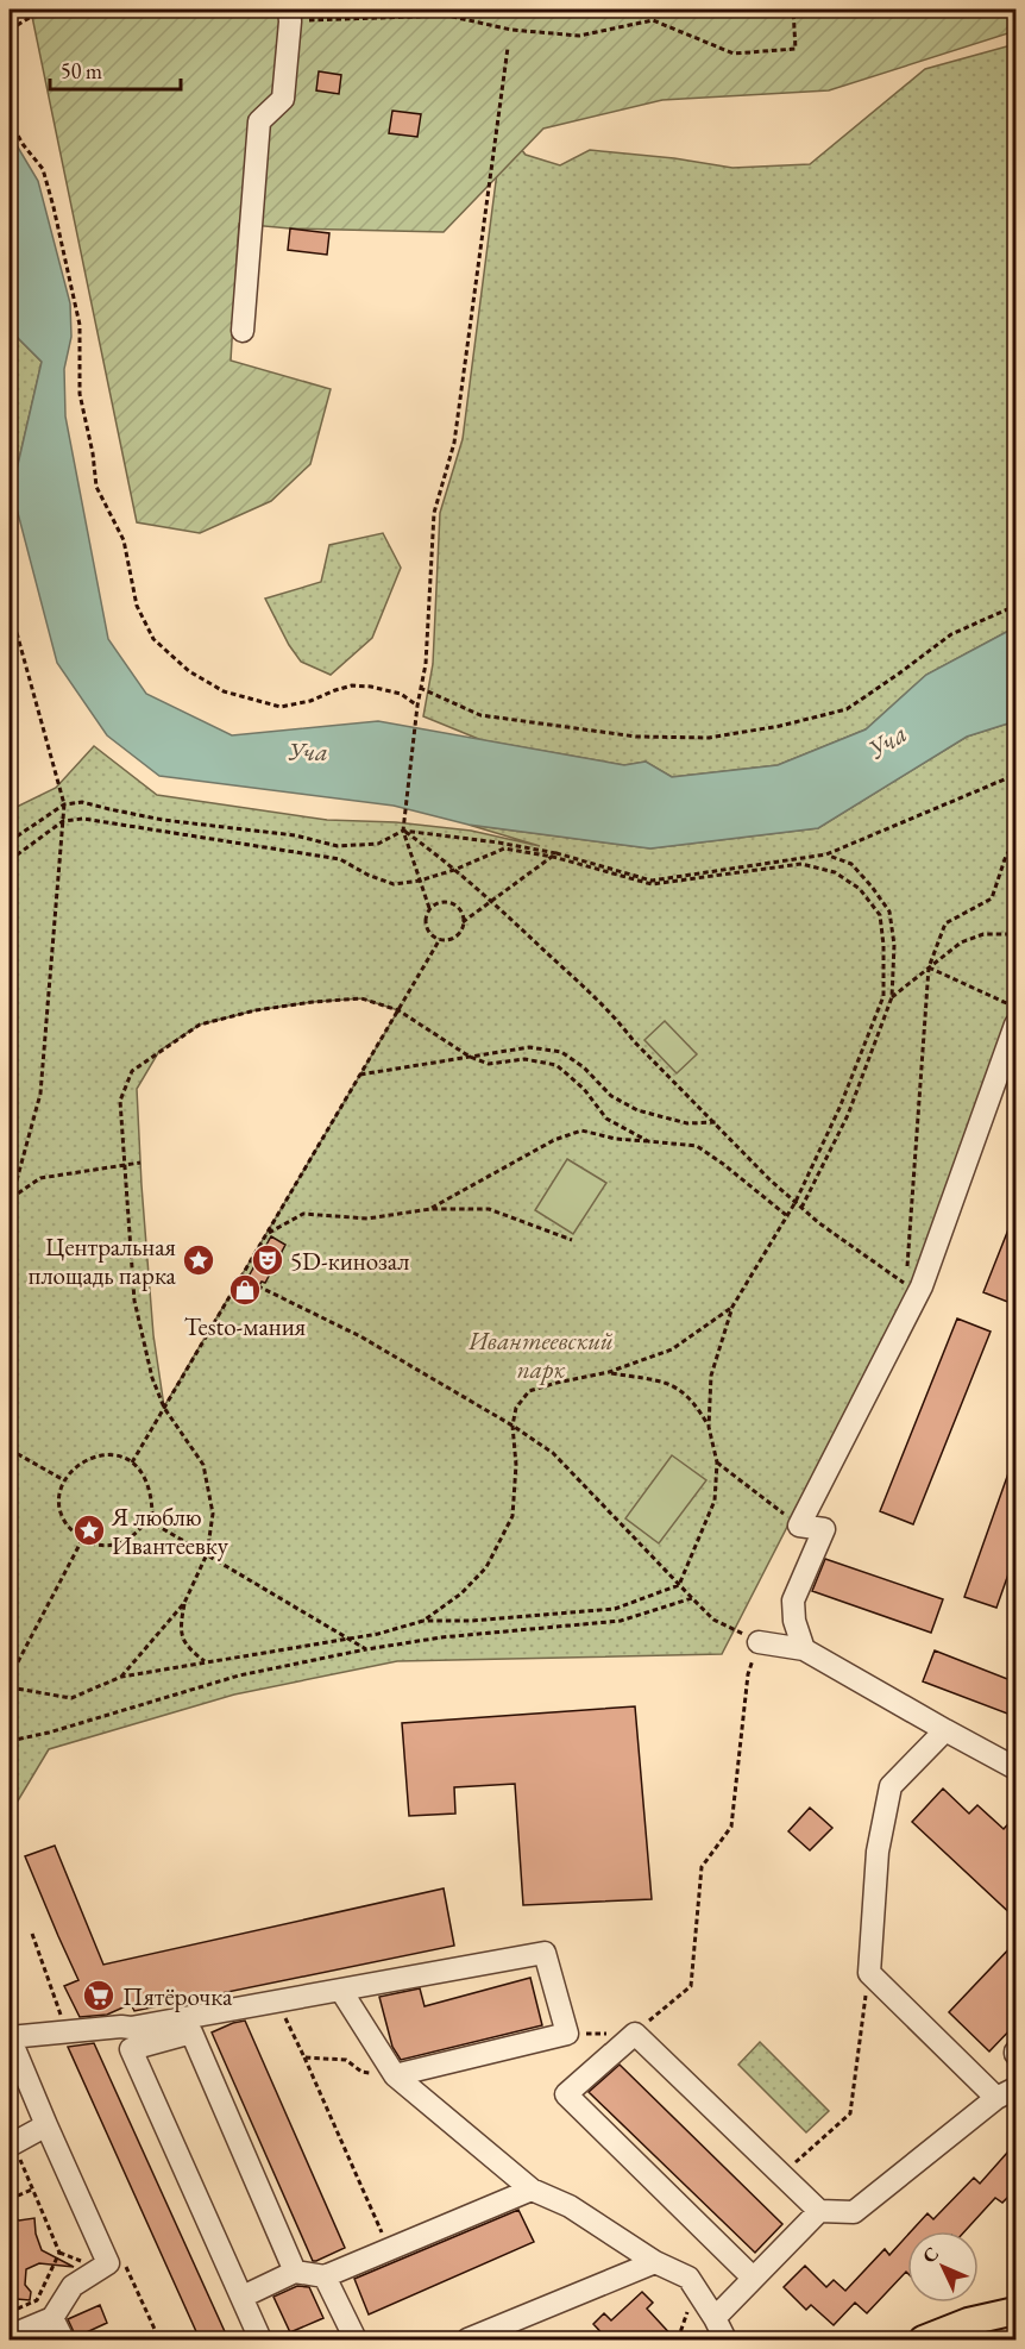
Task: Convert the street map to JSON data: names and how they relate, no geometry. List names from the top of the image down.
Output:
{
  "water": ["Уча"],
  "parks": ["Ивантеевский парк"],
  "places": {
    "place": ["Центральная площадь парка", "Я люблю Ивантеевку"],
    "theatre": ["5D-кинозал"],
    "shop": ["Testo-мания"],
    "supermarket": ["Пятёрочка"]
  },
  "scale_bar": "50 m",
  "north": "top left"
}
